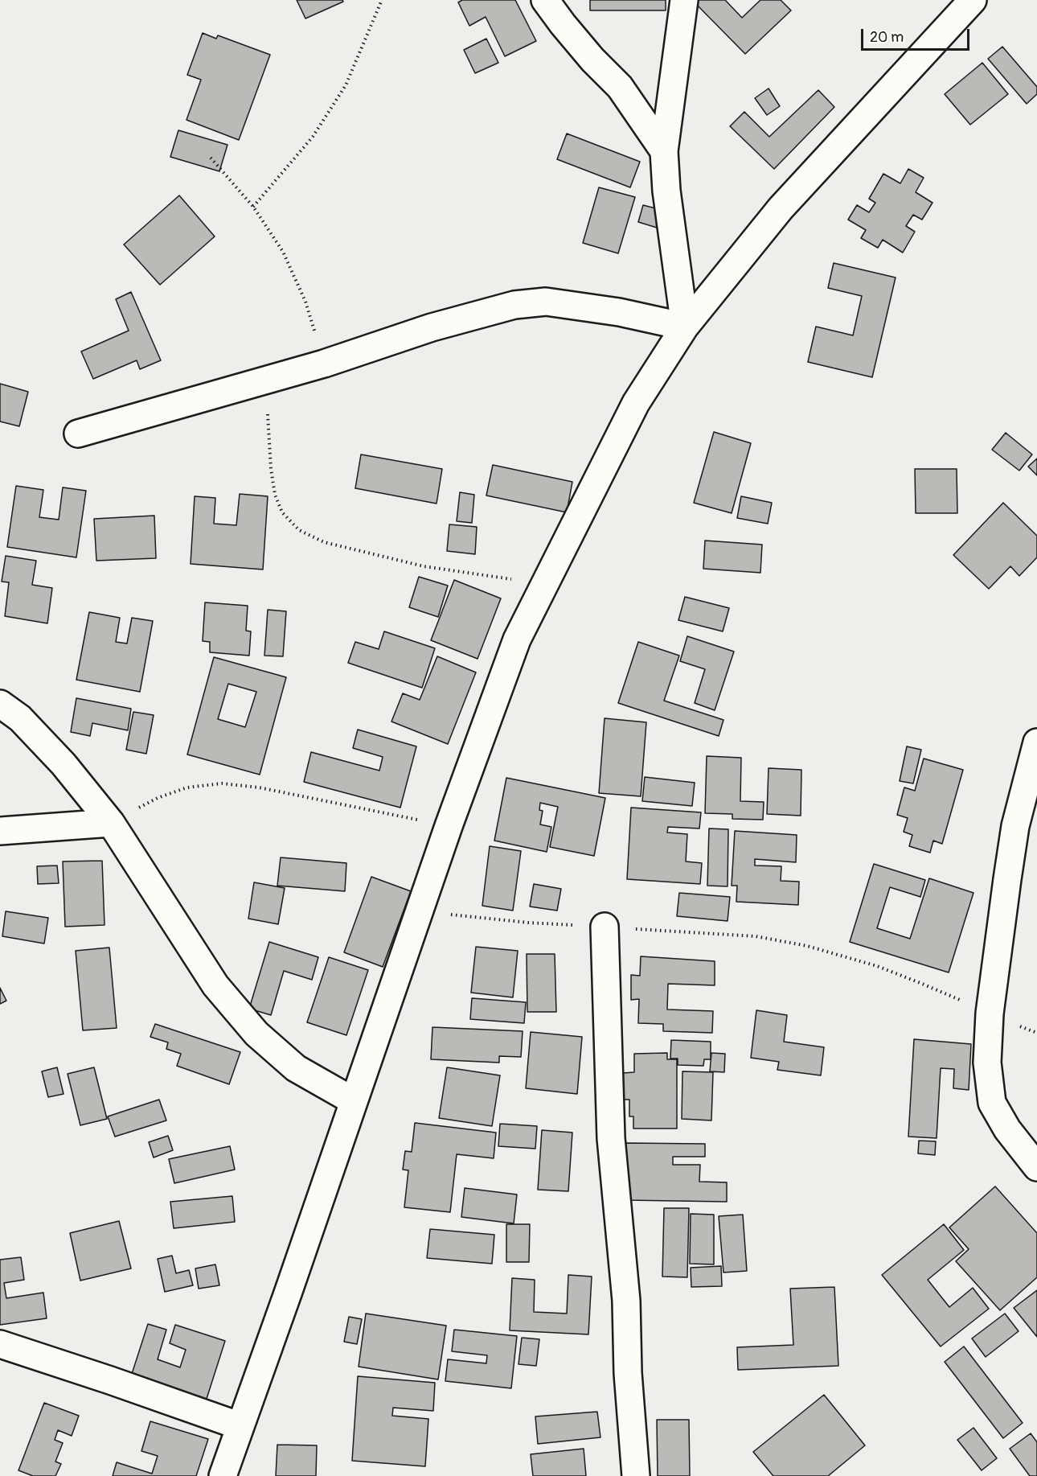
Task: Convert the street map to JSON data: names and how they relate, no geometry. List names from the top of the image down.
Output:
{
  "scale_bar": "20 m"
}
